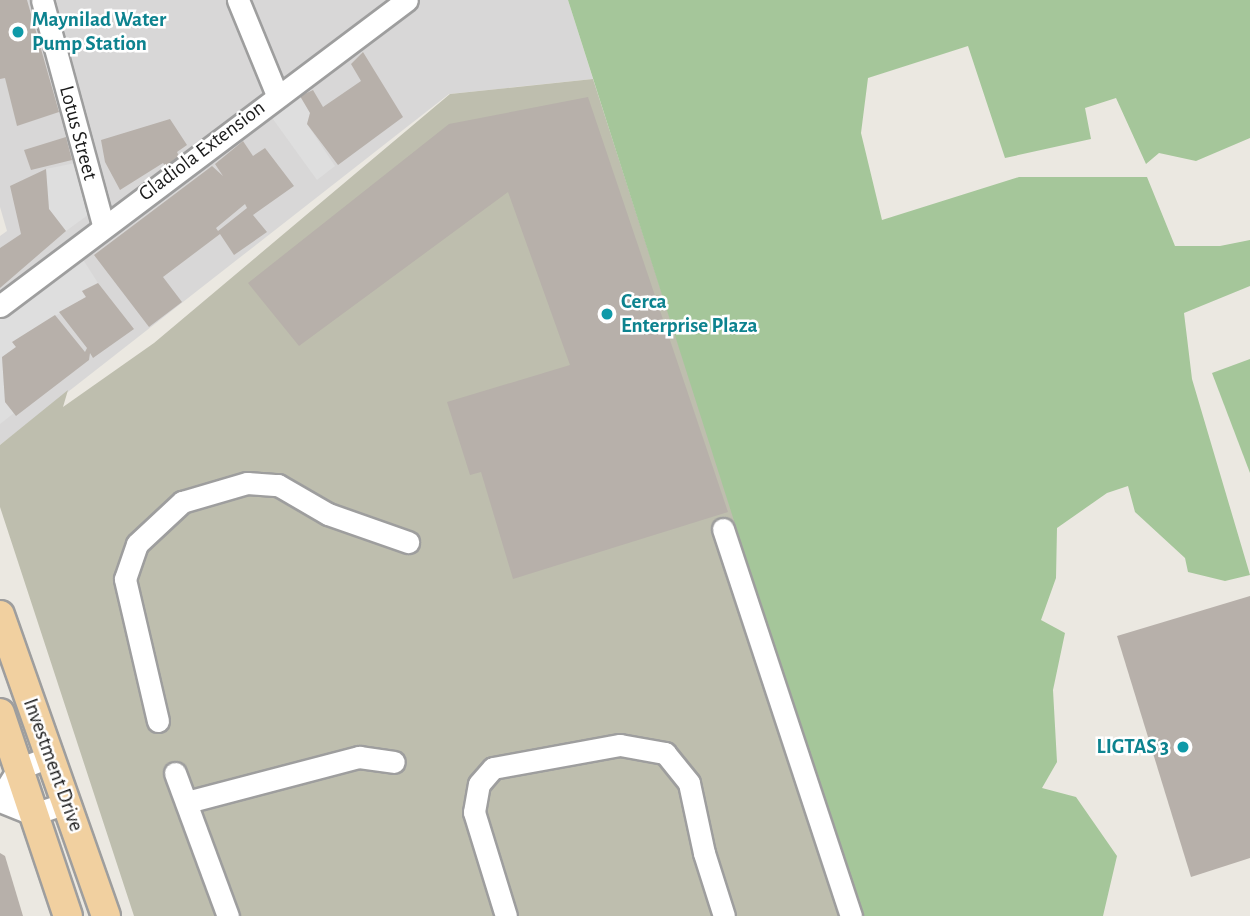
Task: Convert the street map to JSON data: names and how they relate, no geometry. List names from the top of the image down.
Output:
{
  "streets": {
    "main road": ["Investment Drive"],
    "street": ["Lotus Street", "Gladiola Extension"]
  },
  "crossings": [
    ["Lotus Street", "Gladiola Extension"]
  ],
  "places": ["Maynilad Water Pump Station", "Cerca Enterprise Plaza", "LIGTAS 3"]
}
